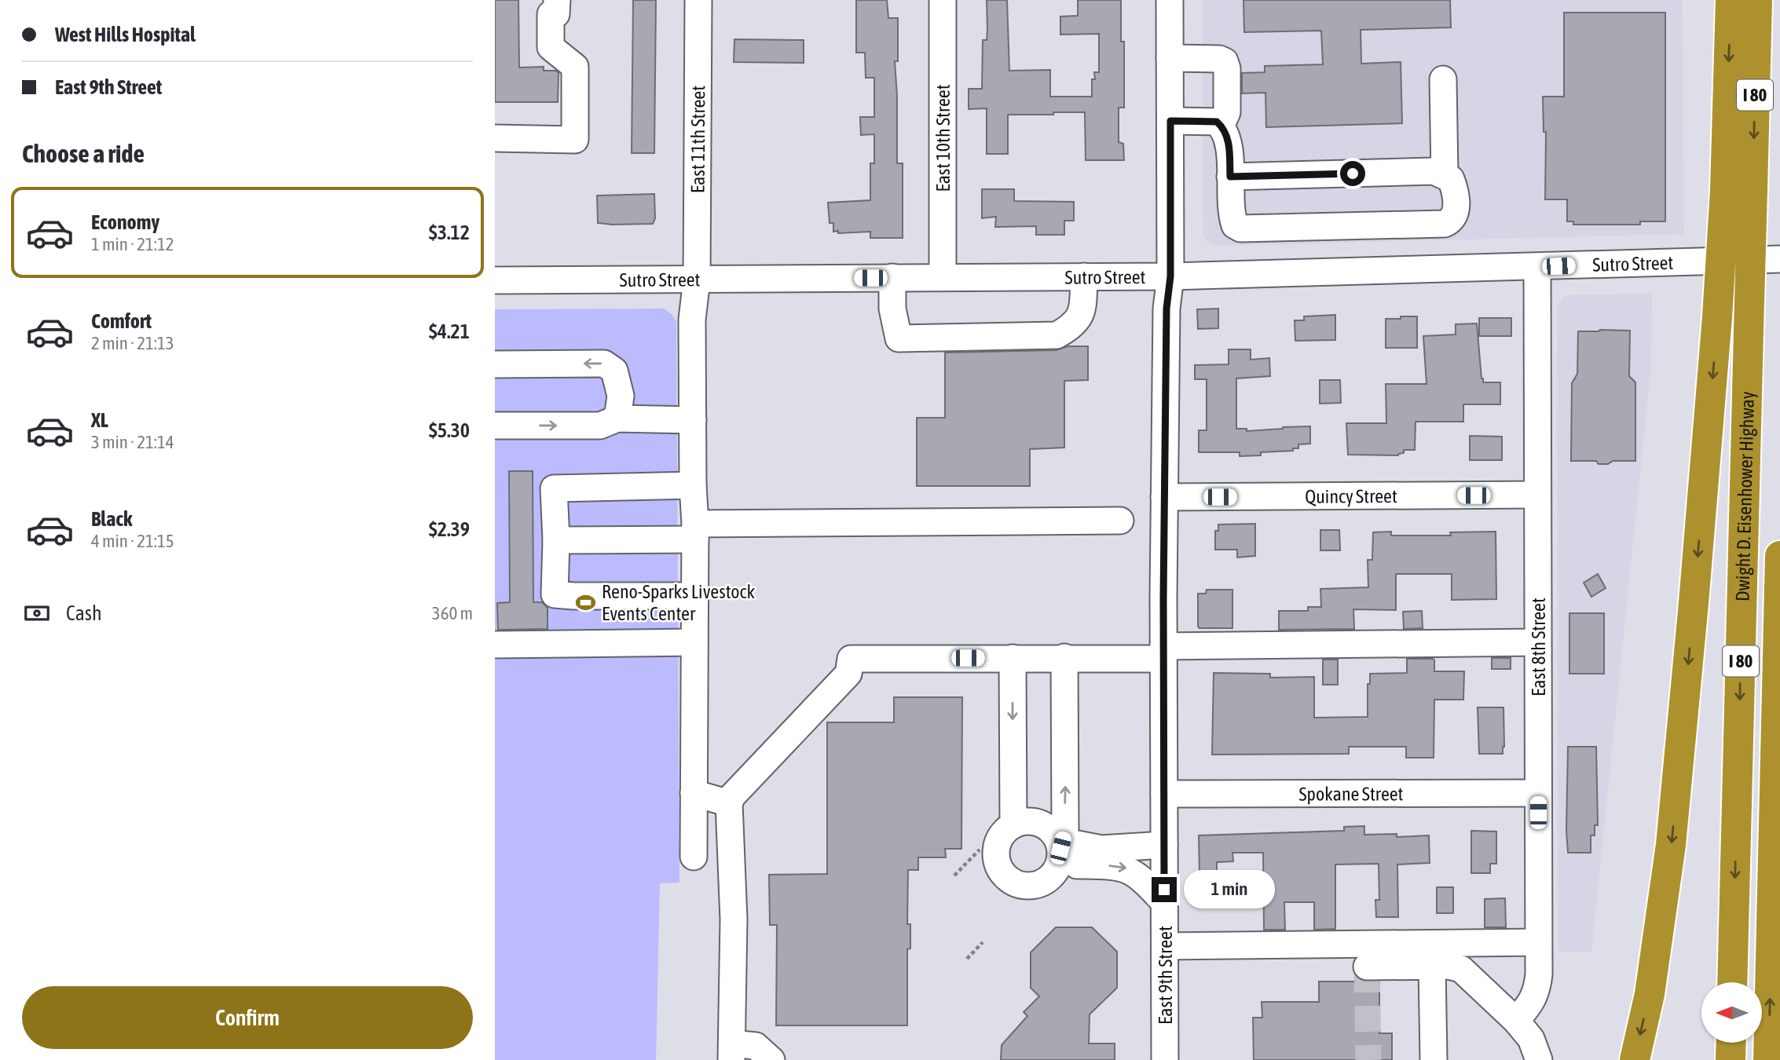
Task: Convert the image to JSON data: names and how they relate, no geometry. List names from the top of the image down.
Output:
{
  "streets": {
    "highway": ["I 80", "Dwight D. Eisenhower Highway"],
    "street": [
      "East 10th Street",
      "East 11th Street",
      "Sutro Street",
      "Quincy Street",
      "East 8th Street",
      "Spokane Street",
      "East 9th Street"
    ]
  },
  "crossings": [
    ["East 10th Street", "Sutro Street"],
    ["East 11th Street", "Sutro Street"],
    ["Sutro Street", "East 8th Street"],
    ["Sutro Street", "East 9th Street"],
    ["Quincy Street", "East 8th Street"],
    ["Quincy Street", "East 9th Street"],
    ["East 8th Street", "Spokane Street"],
    ["Spokane Street", "East 9th Street"]
  ],
  "places": {
    "sports": ["Reno-Sparks Livestock Events Center"]
  },
  "north": "left",
  "page": {
    "banner": ["West Hills Hospital", "East 9th Street"],
    "heading": "Choose a ride",
    "list": [
      {
        "name": "Economy",
        "note": "1 min · 21:12",
        "value": "$3.12"
      },
      {
        "name": "Comfort",
        "note": "2 min · 21:13",
        "value": "$4.21"
      },
      {
        "name": "XL",
        "note": "3 min · 21:14",
        "value": "$5.30"
      },
      {
        "name": "Black",
        "note": "4 min · 21:15",
        "value": "$2.39"
      }
    ],
    "pay": ["Cash", "360 m"],
    "bubble": "1 min",
    "buttons": "Confirm"
  }
}
